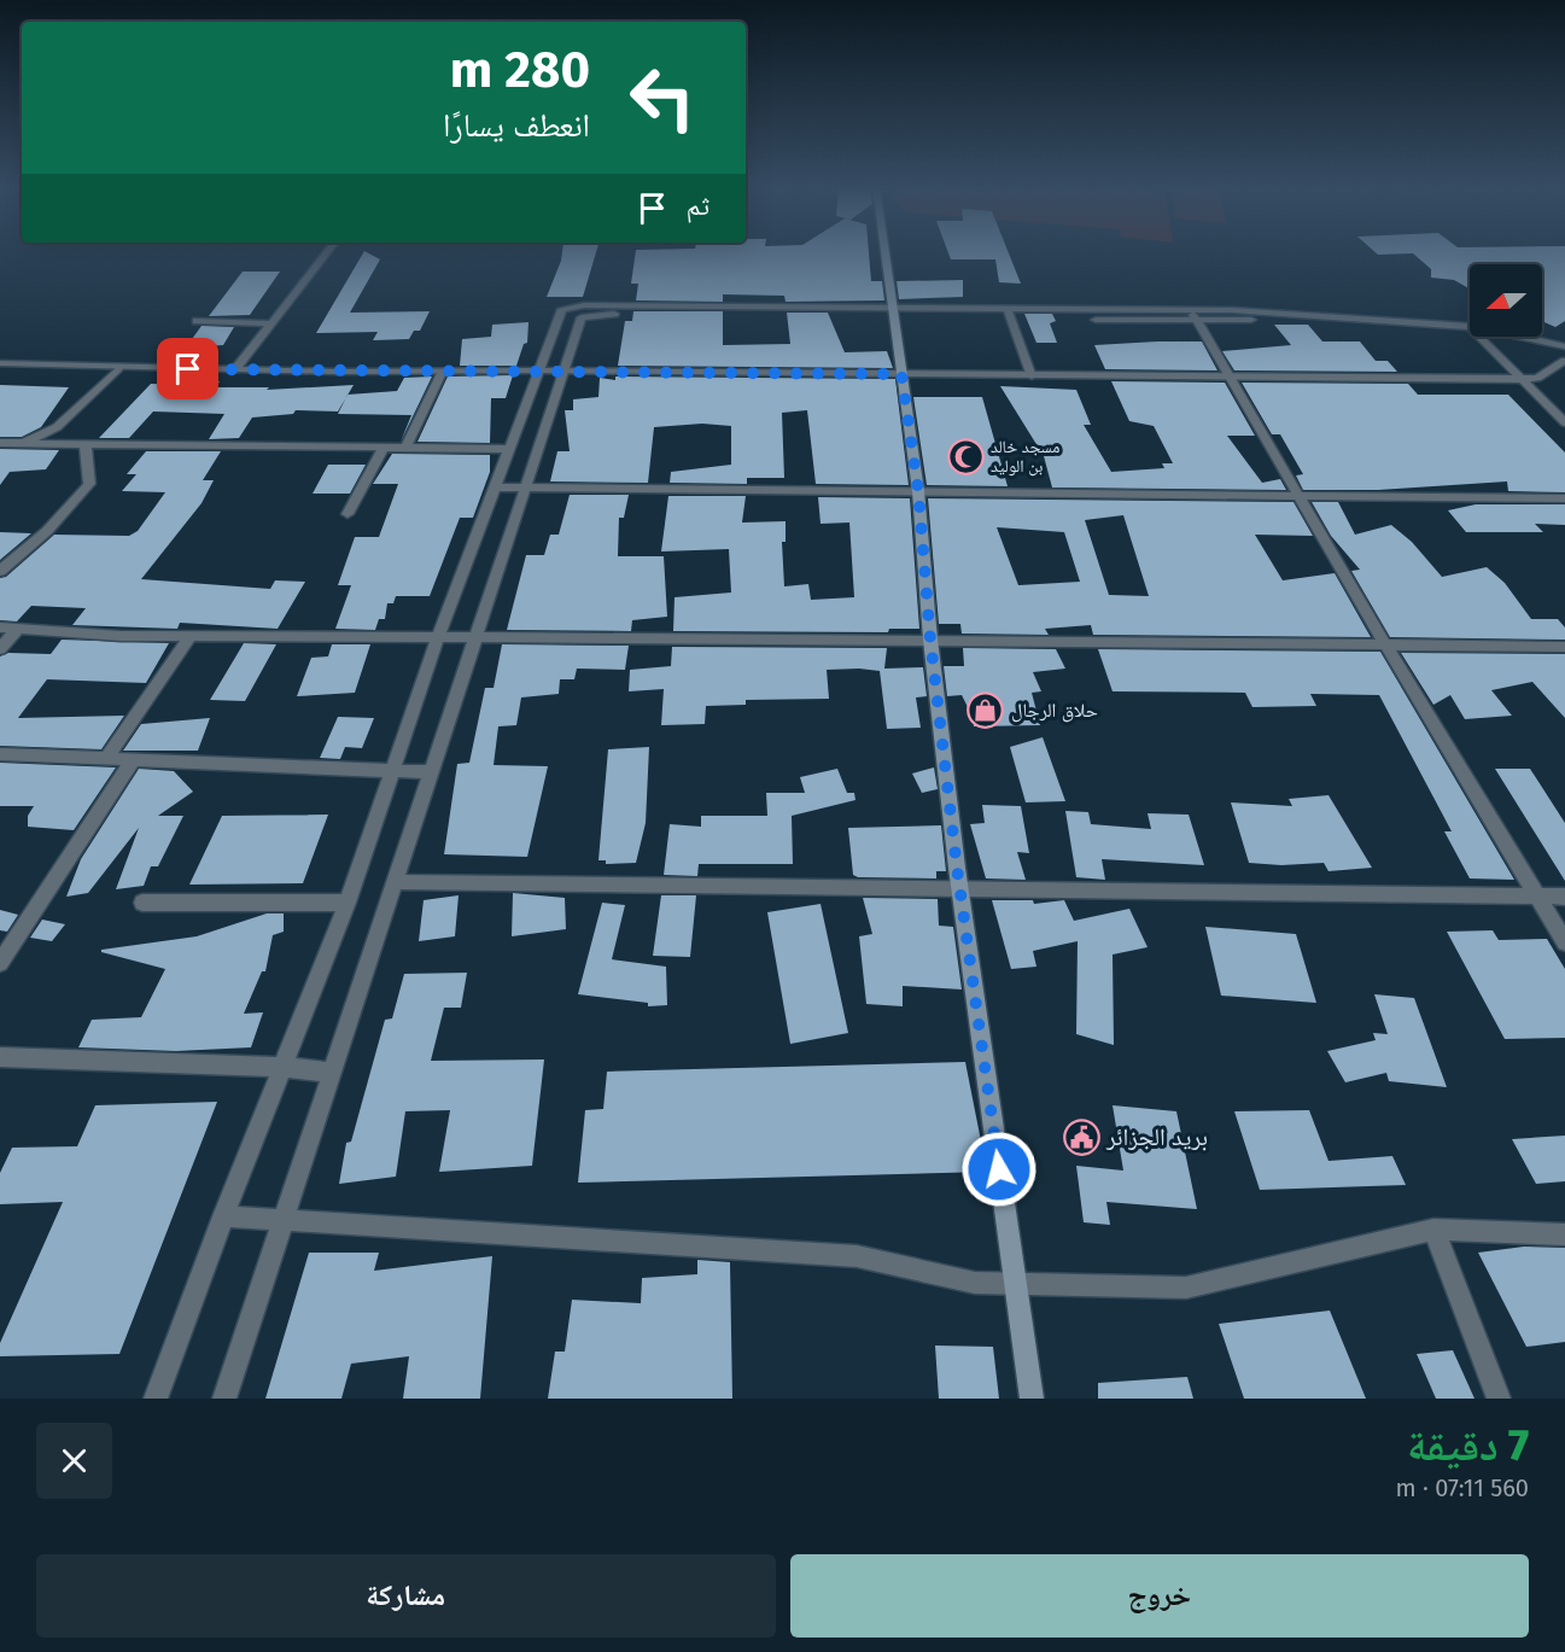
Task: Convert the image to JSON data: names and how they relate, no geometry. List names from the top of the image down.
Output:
{
  "places": {
    "mosque": ["مسجد خالد بن الوليد"],
    "shop": ["حلاق الرجال"],
    "public building": ["بريد الجزائر"]
  },
  "north": "left",
  "page": {
    "turn": ["280 m", "انعطف يسارًا"],
    "then": "ثم",
    "heading": ["7 دقيقة", "560 m · 07:11"],
    "buttons": ["خروج", "مشاركة"]
  }
}
